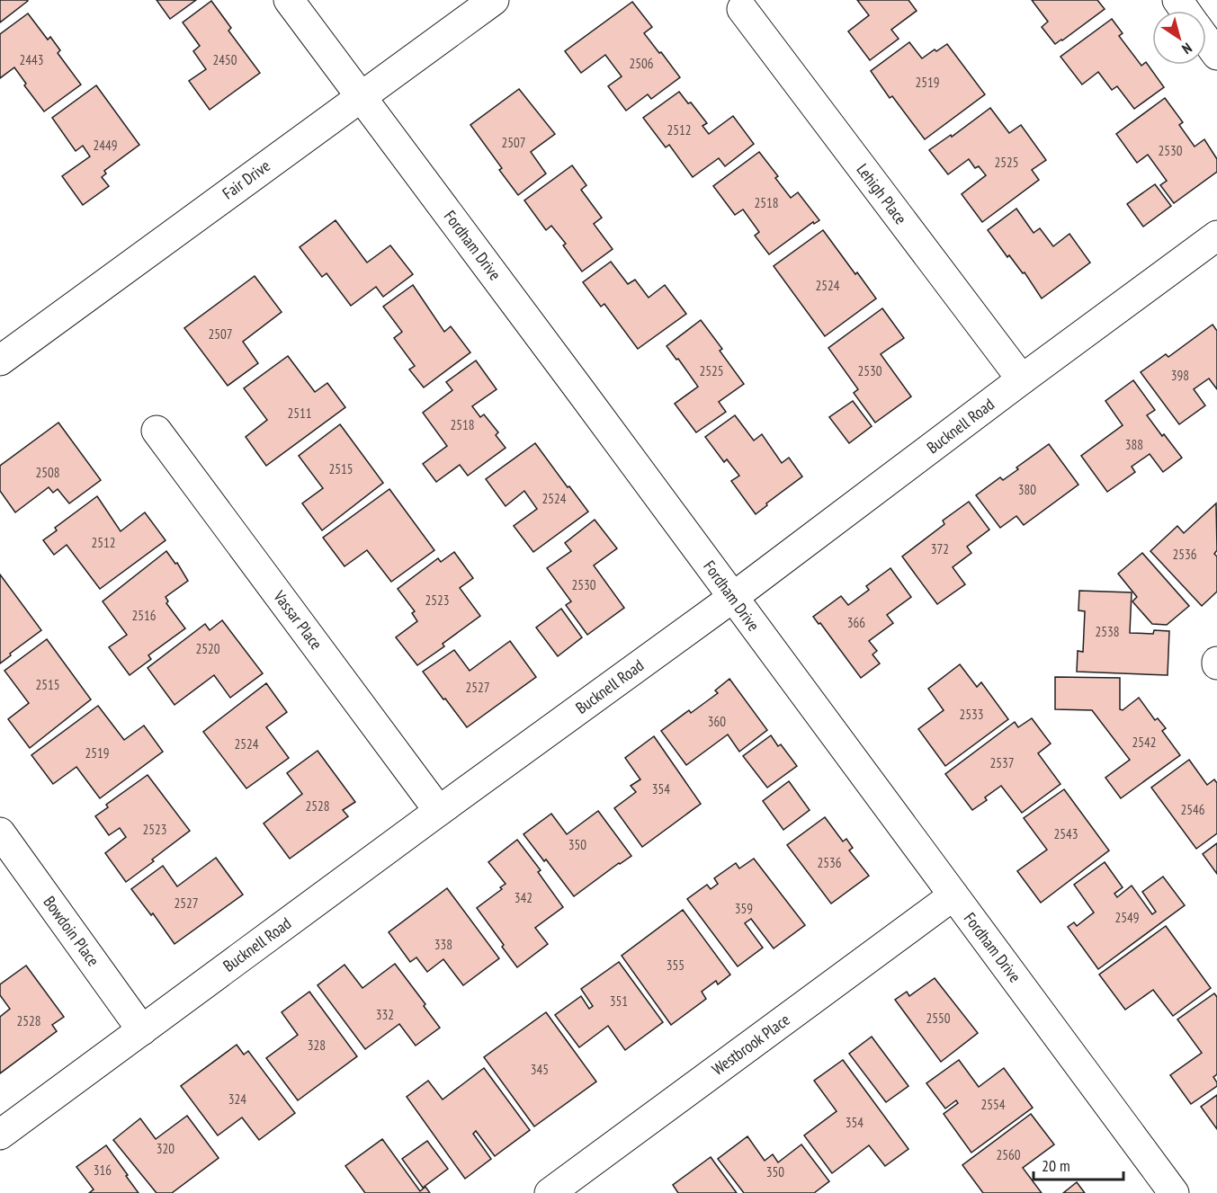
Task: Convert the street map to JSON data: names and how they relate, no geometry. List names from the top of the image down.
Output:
{
  "streets": {
    "street": [
      "Fair Drive",
      "Lehigh Place",
      "Fordham Drive",
      "Bucknell Road",
      "Vassar Place",
      "Bowdoin Place",
      "Westbrook Place"
    ]
  },
  "crossings": [
    ["Fair Drive", "Fordham Drive"],
    ["Lehigh Place", "Bucknell Road"],
    ["Fordham Drive", "Bucknell Road"],
    ["Fordham Drive", "Westbrook Place"],
    ["Bucknell Road", "Vassar Place"],
    ["Bucknell Road", "Bowdoin Place"]
  ],
  "house_numbers": [
    "2443",
    "2450",
    "2506",
    "2519",
    "2512",
    "2507",
    "2449",
    "2530",
    "2525",
    "2518",
    "2524",
    "2507",
    "2525",
    "2530",
    "398",
    "2511",
    "2518",
    "388",
    "2515",
    "2508",
    "380",
    "2524",
    "2512",
    "372",
    "2536",
    "2530",
    "2523",
    "2516",
    "366",
    "2538",
    "2520",
    "2515",
    "2527",
    "2533",
    "360",
    "2542",
    "2524",
    "2519",
    "2537",
    "354",
    "2528",
    "2546",
    "2523",
    "2543",
    "350",
    "2536",
    "342",
    "2527",
    "359",
    "2549",
    "338",
    "355",
    "351",
    "332",
    "2550",
    "2528",
    "328",
    "345",
    "324",
    "2554",
    "354",
    "320",
    "2560",
    "316",
    "350"
  ],
  "scale_bar": "20 m",
  "north": "bottom right"
}
